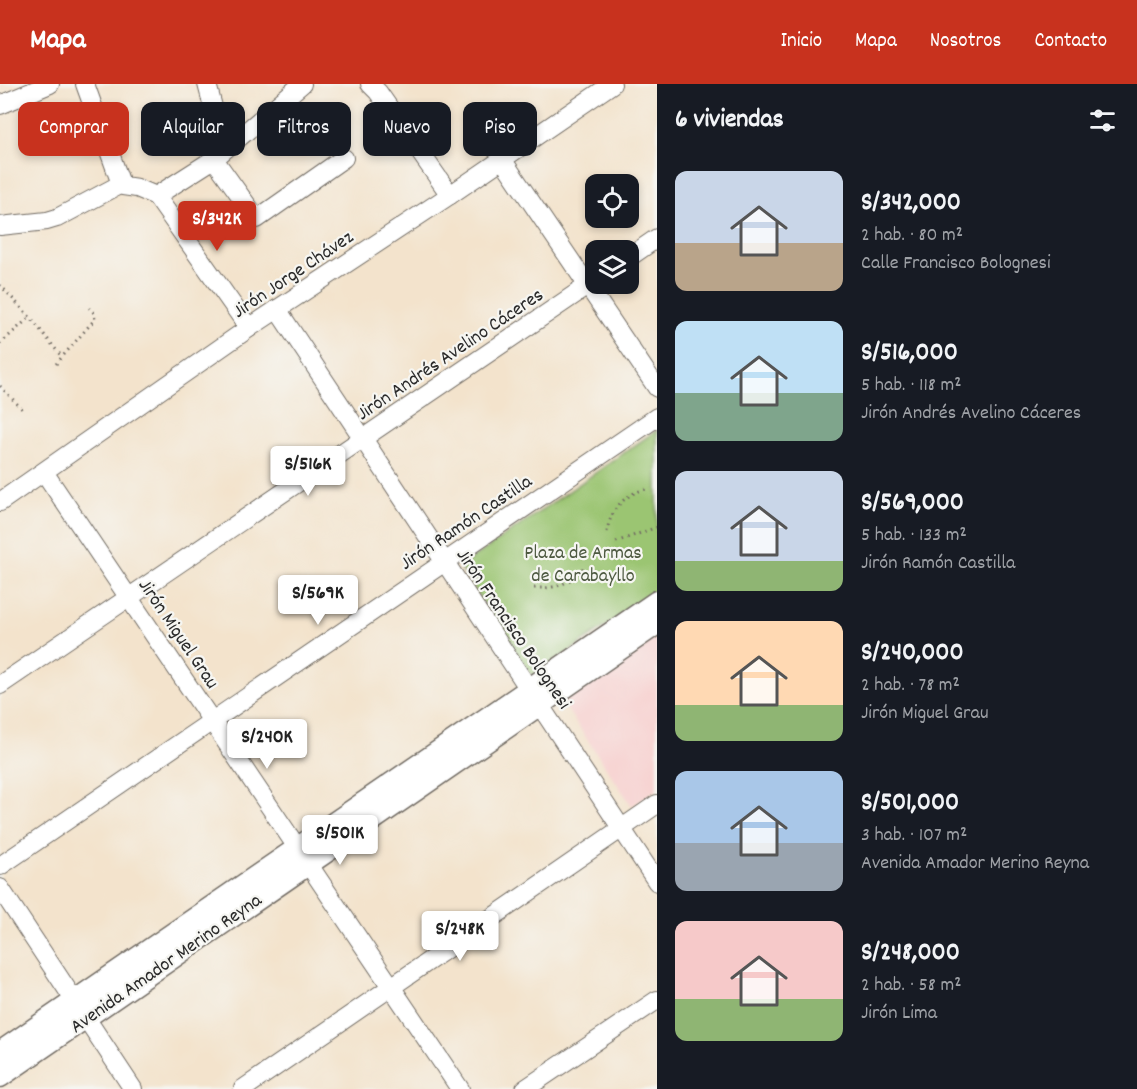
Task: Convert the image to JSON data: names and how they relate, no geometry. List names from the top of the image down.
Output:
{
  "streets": {
    "street": [
      "Jirón Jorge Chávez",
      "Jirón Andrés Avelino Cáceres",
      "Jirón Ramón Castilla",
      "Jirón Francisco Bolognesi",
      "Jirón Miguel Grau",
      "Avenida Amador Merino Reyna"
    ]
  },
  "crossings": [
    ["Jirón Jorge Chávez", "Jirón Francisco Bolognesi"],
    ["Jirón Jorge Chávez", "Jirón Miguel Grau"],
    ["Jirón Andrés Avelino Cáceres", "Jirón Francisco Bolognesi"],
    ["Jirón Andrés Avelino Cáceres", "Jirón Miguel Grau"],
    ["Jirón Ramón Castilla", "Jirón Francisco Bolognesi"],
    ["Jirón Ramón Castilla", "Jirón Miguel Grau"],
    ["Jirón Francisco Bolognesi", "Avenida Amador Merino Reyna"],
    ["Jirón Miguel Grau", "Avenida Amador Merino Reyna"]
  ],
  "parks": ["Plaza de Armas de Carabayllo"],
  "page": {
    "header": "Mapa",
    "nav": [
      "Inicio",
      "Mapa",
      "Nosotros",
      "Contacto"
    ],
    "heading": "6 viviendas",
    "chip": [
      "Comprar",
      "Alquilar",
      "Filtros",
      "Nuevo",
      "Piso"
    ],
    "list": [
      {
        "name": "S/342,000",
        "note": "2 hab. · 80 m² · Calle Francisco Bolognesi"
      },
      {
        "name": "S/516,000",
        "note": "5 hab. · 118 m² · Jirón Andrés Avelino Cáceres"
      },
      {
        "name": "S/569,000",
        "note": "5 hab. · 133 m² · Jirón Ramón Castilla"
      },
      {
        "name": "S/240,000",
        "note": "2 hab. · 78 m² · Jirón Miguel Grau"
      },
      {
        "name": "S/501,000",
        "note": "3 hab. · 107 m² · Avenida Amador Merino Reyna"
      },
      {
        "name": "S/248,000",
        "note": "2 hab. · 58 m² · Jirón Lima"
      }
    ],
    "price": [
      "S/342K",
      "S/516K",
      "S/569K",
      "S/240K",
      "S/501K",
      "S/248K"
    ]
  }
}
